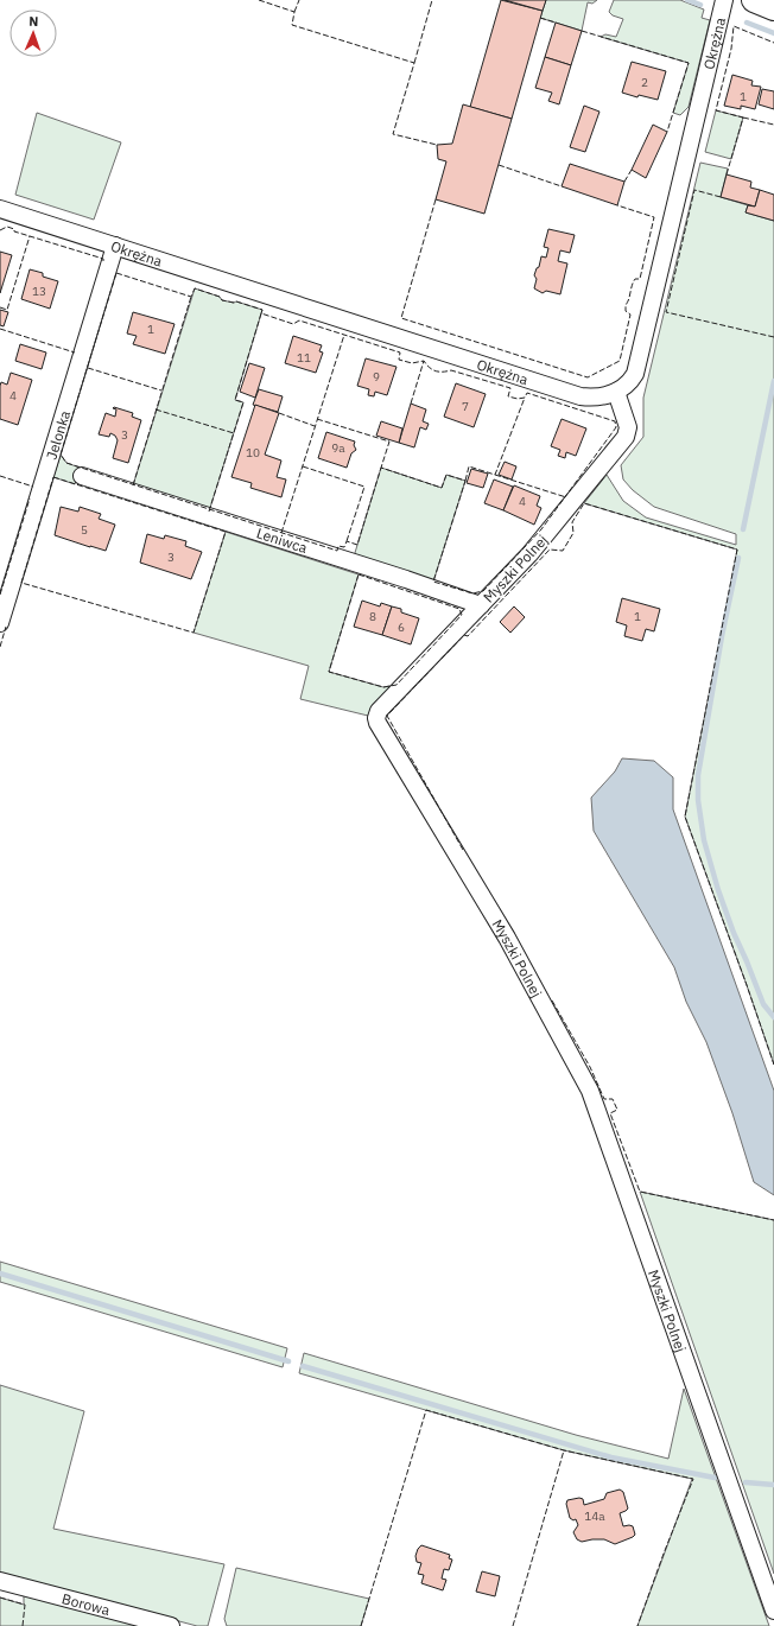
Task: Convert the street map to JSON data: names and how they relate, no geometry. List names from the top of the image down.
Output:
{
  "streets": {
    "street": [
      "Okrężna",
      "Jelonka",
      "Leniwca",
      "Myszki Polnej",
      "Borowa"
    ]
  },
  "crossings": [
    ["Okrężna", "Jelonka"],
    ["Okrężna", "Myszki Polnej"],
    ["Leniwca", "Myszki Polnej"]
  ],
  "house_numbers": [
    "2",
    "1",
    "13",
    "1",
    "11",
    "9",
    "4",
    "7",
    "3",
    "9a",
    "10",
    "4",
    "5",
    "3",
    "8",
    "1",
    "6",
    "14a"
  ],
  "north": "top"
}
